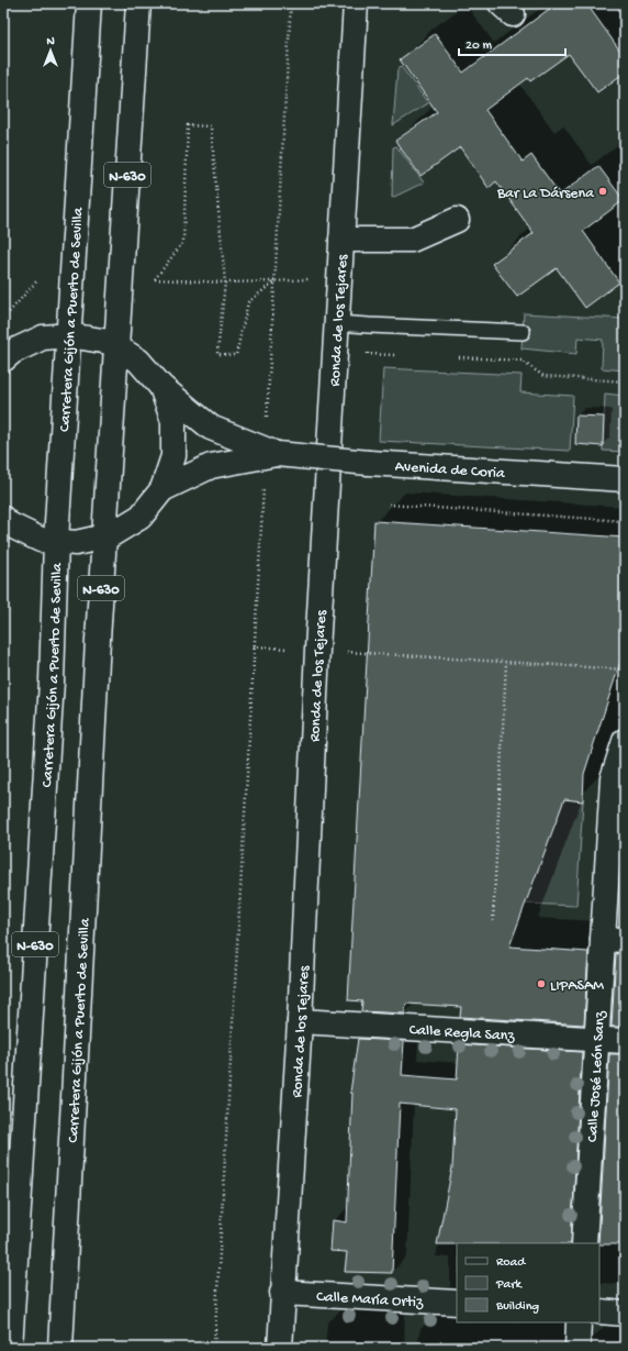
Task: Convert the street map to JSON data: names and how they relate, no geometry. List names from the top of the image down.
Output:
{
  "streets": {
    "main road": [
      "N-630",
      "Carretera Gijón a Puerto de Sevilla",
      "Ronda de los Tejares",
      "Avenida de Coria",
      "Calle Regla Sanz",
      "Calle José León Sanz",
      "Calle María Ortiz"
    ]
  },
  "crossings": [
    ["Ronda de los Tejares", "Calle Regla Sanz"],
    ["Ronda de los Tejares", "Calle María Ortiz"],
    ["Calle Regla Sanz", "Calle José León Sanz"]
  ],
  "places": ["Bar La Dársena", "LIPASAM"],
  "legend": ["Road", "Park", "Building"],
  "scale_bar": "20 m",
  "north": "top"
}
